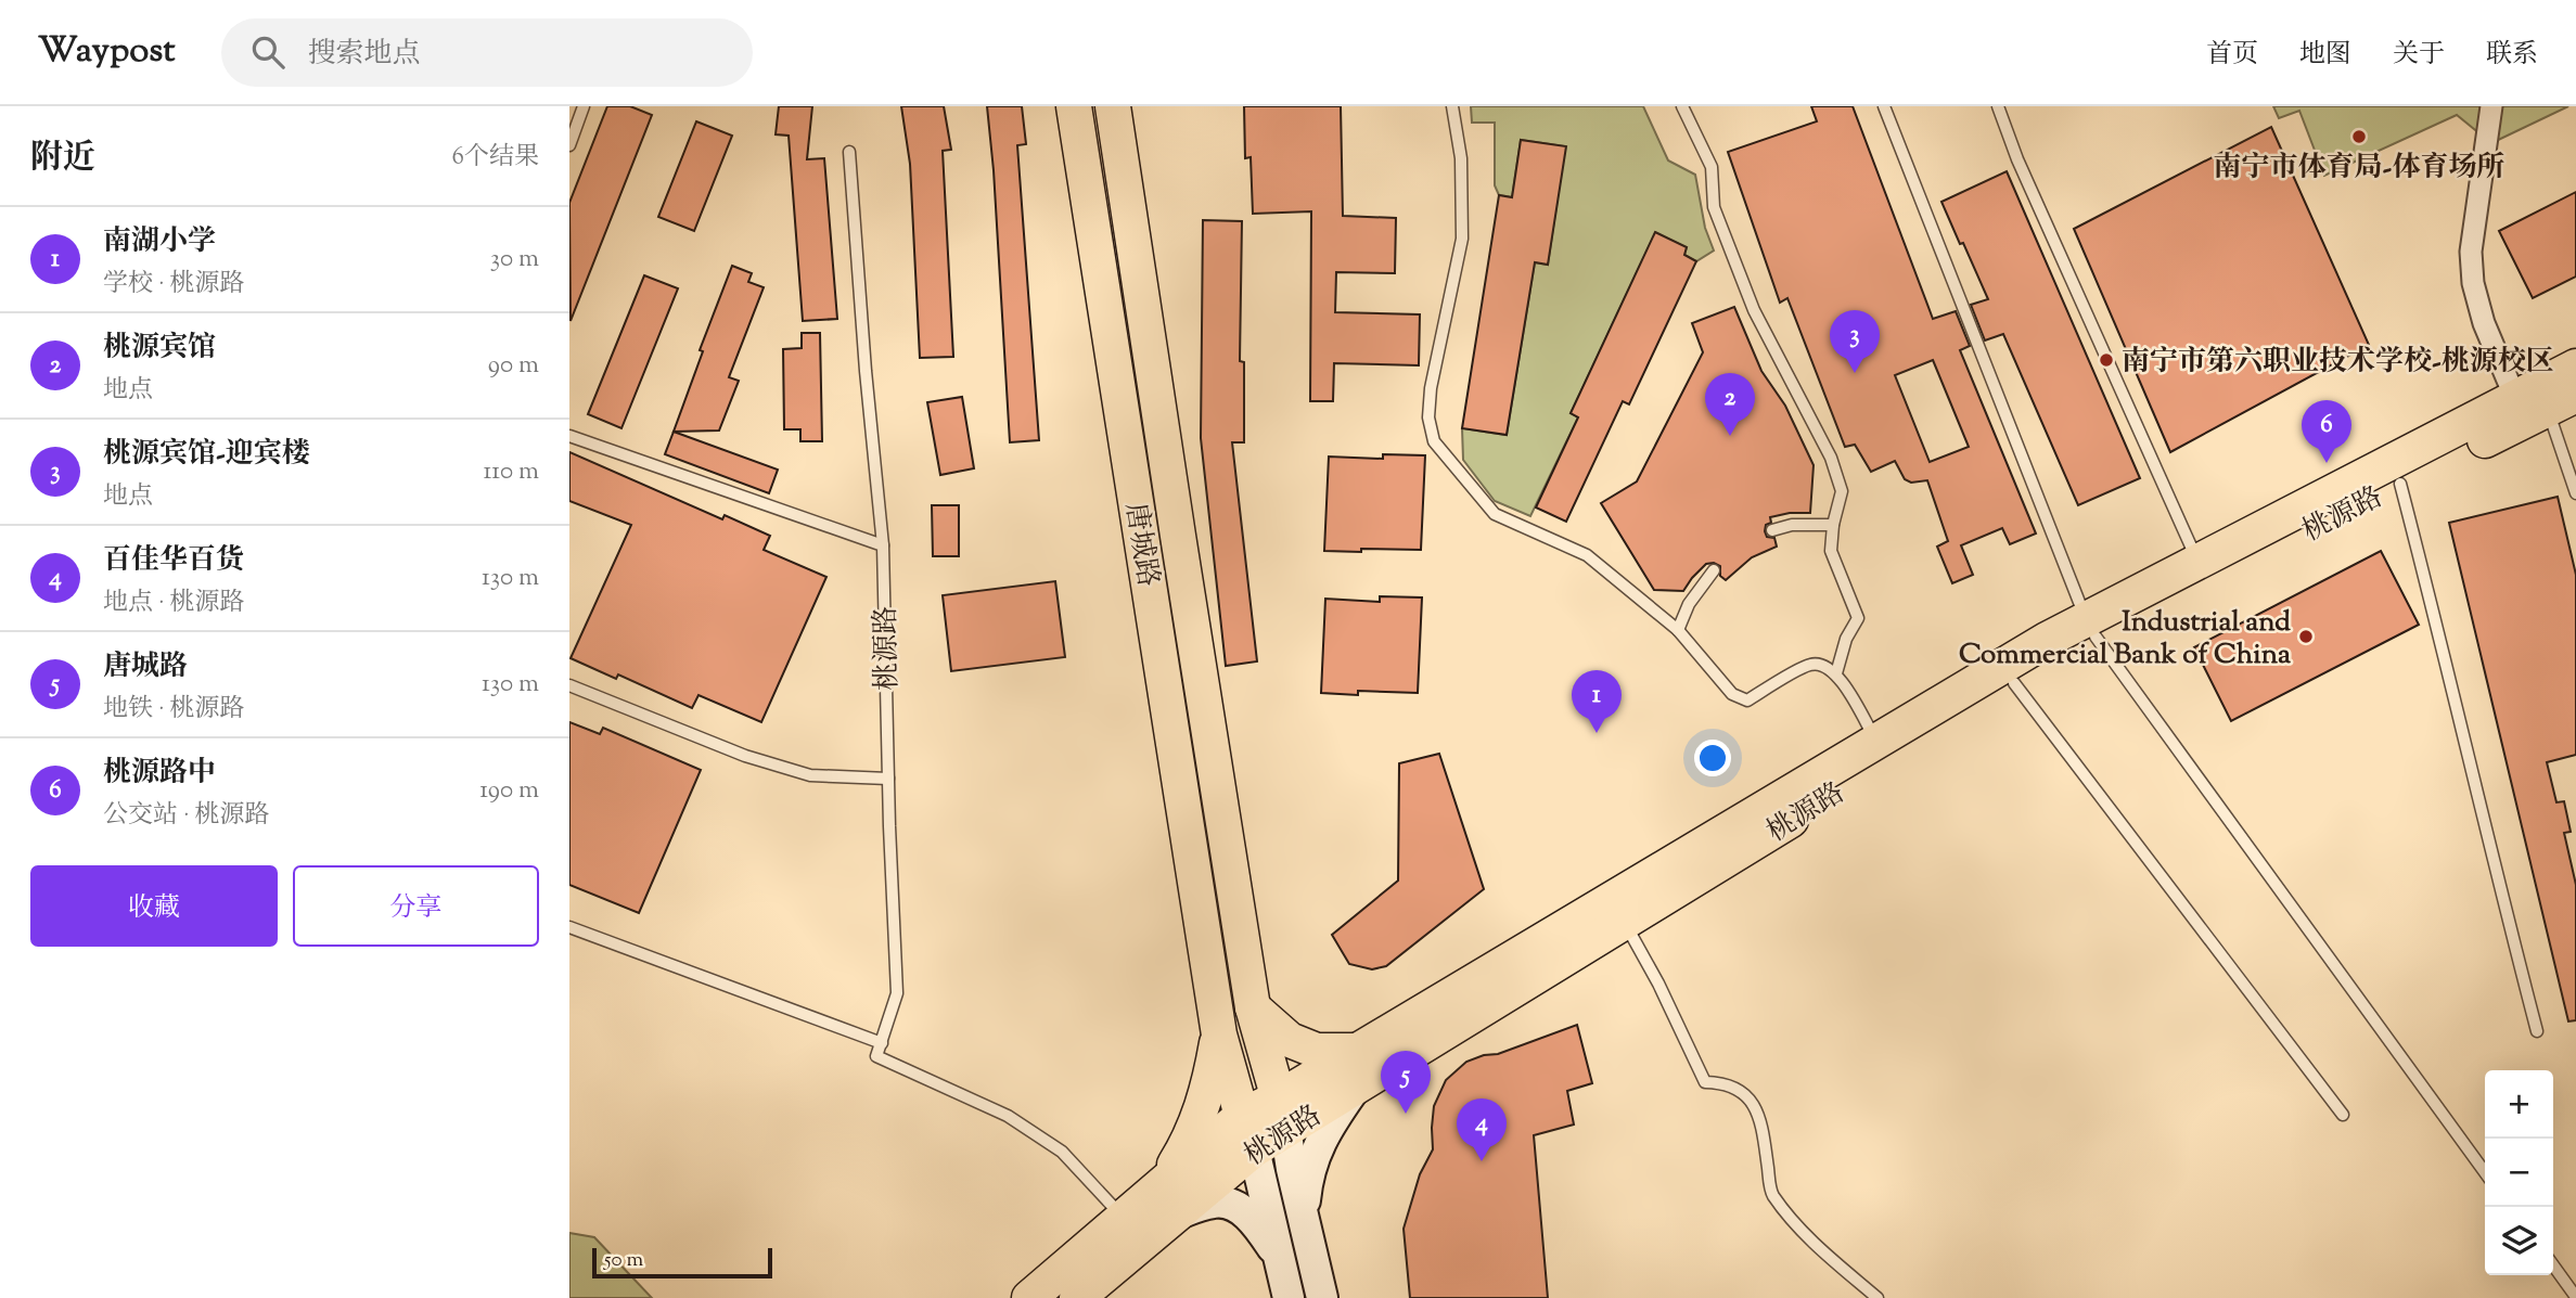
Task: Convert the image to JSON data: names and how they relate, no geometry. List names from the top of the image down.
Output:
{
  "streets": {
    "main road": ["桃源路", "唐城路"]
  },
  "crossings": [
    ["桃源路", "唐城路"]
  ],
  "places": ["南宁市体育局-体育场所", "南宁市第六职业技术学校-桃源校区", "Industrial and Commercial Bank of China"],
  "scale_bar": "50 m",
  "page": {
    "header": "Waypost",
    "search": "搜索地点",
    "nav": [
      "首页",
      "地图",
      "关于",
      "联系"
    ],
    "heading": ["附近", "6个结果"],
    "list": [
      {
        "mark": "1",
        "name": "南湖小学",
        "note": "学校 · 桃源路",
        "value": "30 m"
      },
      {
        "mark": "2",
        "name": "桃源宾馆",
        "note": "地点",
        "value": "90 m"
      },
      {
        "mark": "3",
        "name": "桃源宾馆-迎宾楼",
        "note": "地点",
        "value": "110 m"
      },
      {
        "mark": "4",
        "name": "百佳华百货",
        "note": "地点 · 桃源路",
        "value": "130 m"
      },
      {
        "mark": "5",
        "name": "唐城路",
        "note": "地铁 · 桃源路",
        "value": "130 m"
      },
      {
        "mark": "6",
        "name": "桃源路中",
        "note": "公交站 · 桃源路",
        "value": "190 m"
      }
    ],
    "pins": [
      "3",
      "2",
      "6",
      "1",
      "5",
      "4"
    ],
    "buttons": ["收藏", "分享"],
    "map_buttons": ["+", "−"],
    "scale": "50 m"
  }
}
